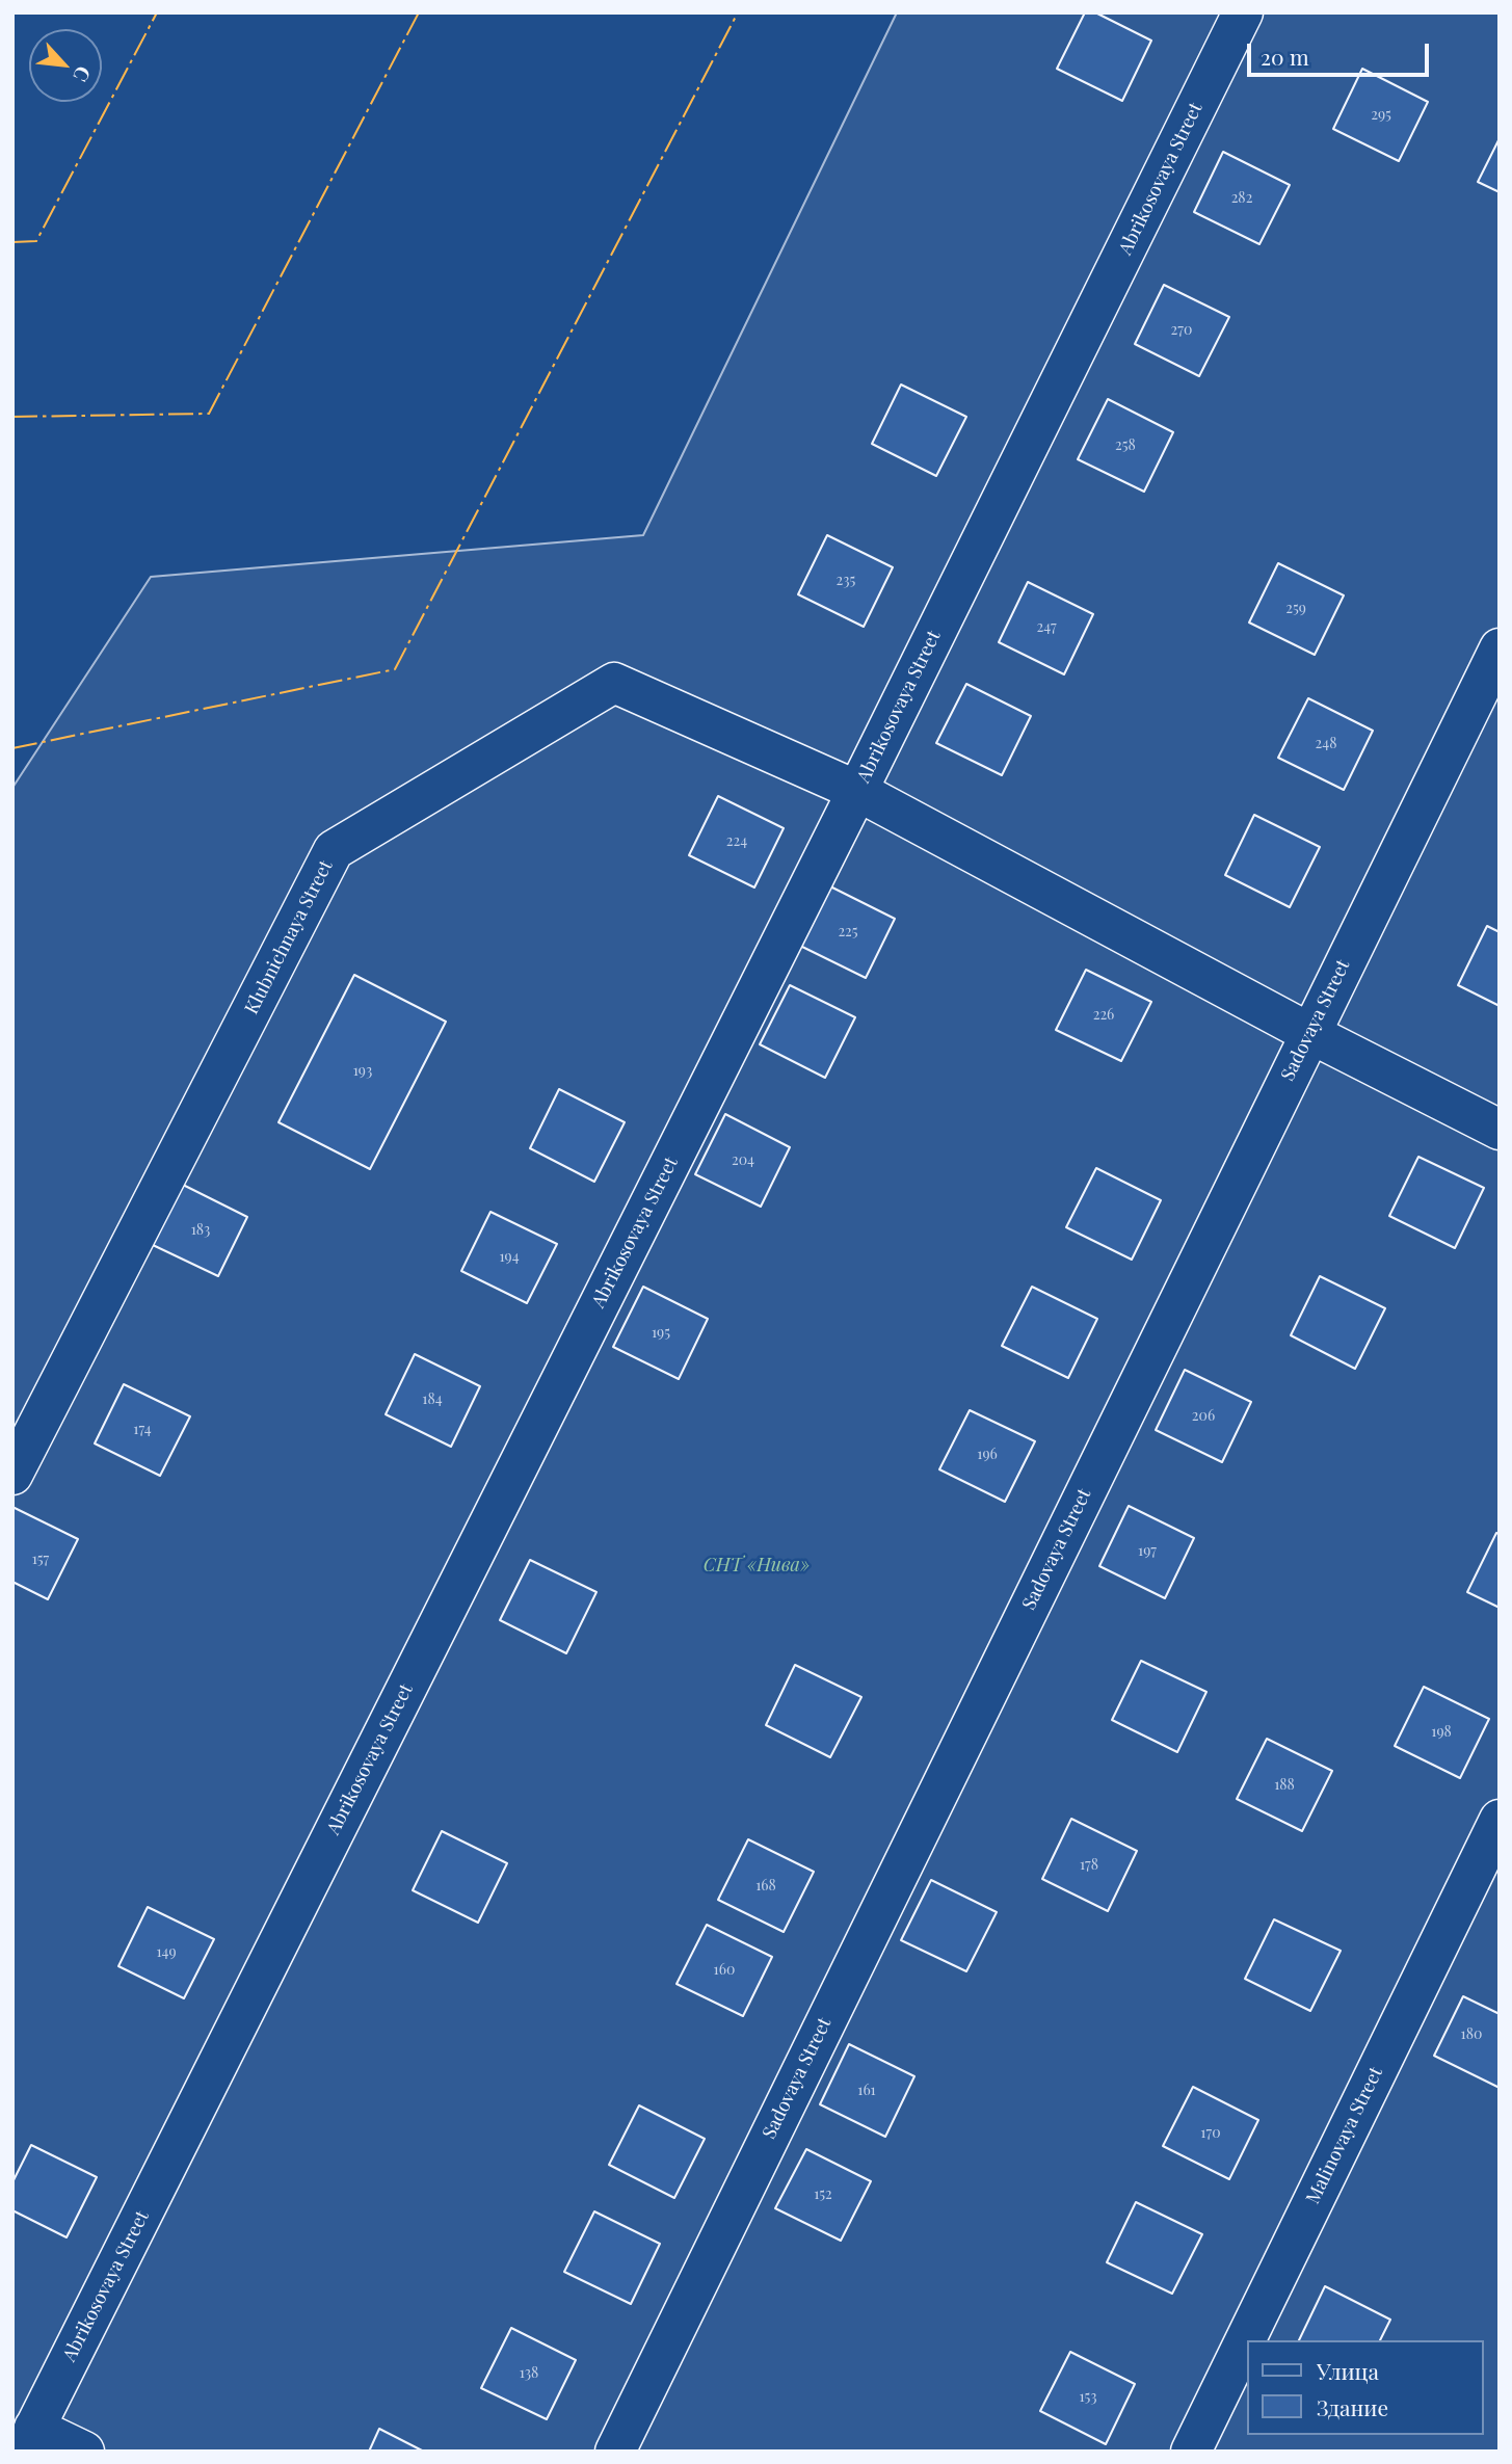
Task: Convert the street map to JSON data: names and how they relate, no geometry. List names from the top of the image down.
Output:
{
  "streets": {
    "street": [
      "Abrikosovaya Street",
      "Klubnichnaya Street",
      "Sadovaya Street",
      "Malinovaya Street"
    ]
  },
  "crossings": [
    ["Abrikosovaya Street", "Klubnichnaya Street"]
  ],
  "parks": ["СНТ «Нива»"],
  "house_numbers": [
    "295",
    "282",
    "270",
    "258",
    "235",
    "259",
    "247",
    "248",
    "224",
    "225",
    "226",
    "193",
    "204",
    "183",
    "194",
    "195",
    "184",
    "206",
    "174",
    "196",
    "197",
    "157",
    "198",
    "188",
    "178",
    "168",
    "149",
    "160",
    "180",
    "161",
    "170",
    "152",
    "138",
    "153"
  ],
  "legend": ["Улица", "Здание"],
  "scale_bar": "20 m",
  "north": "bottom right"
}
